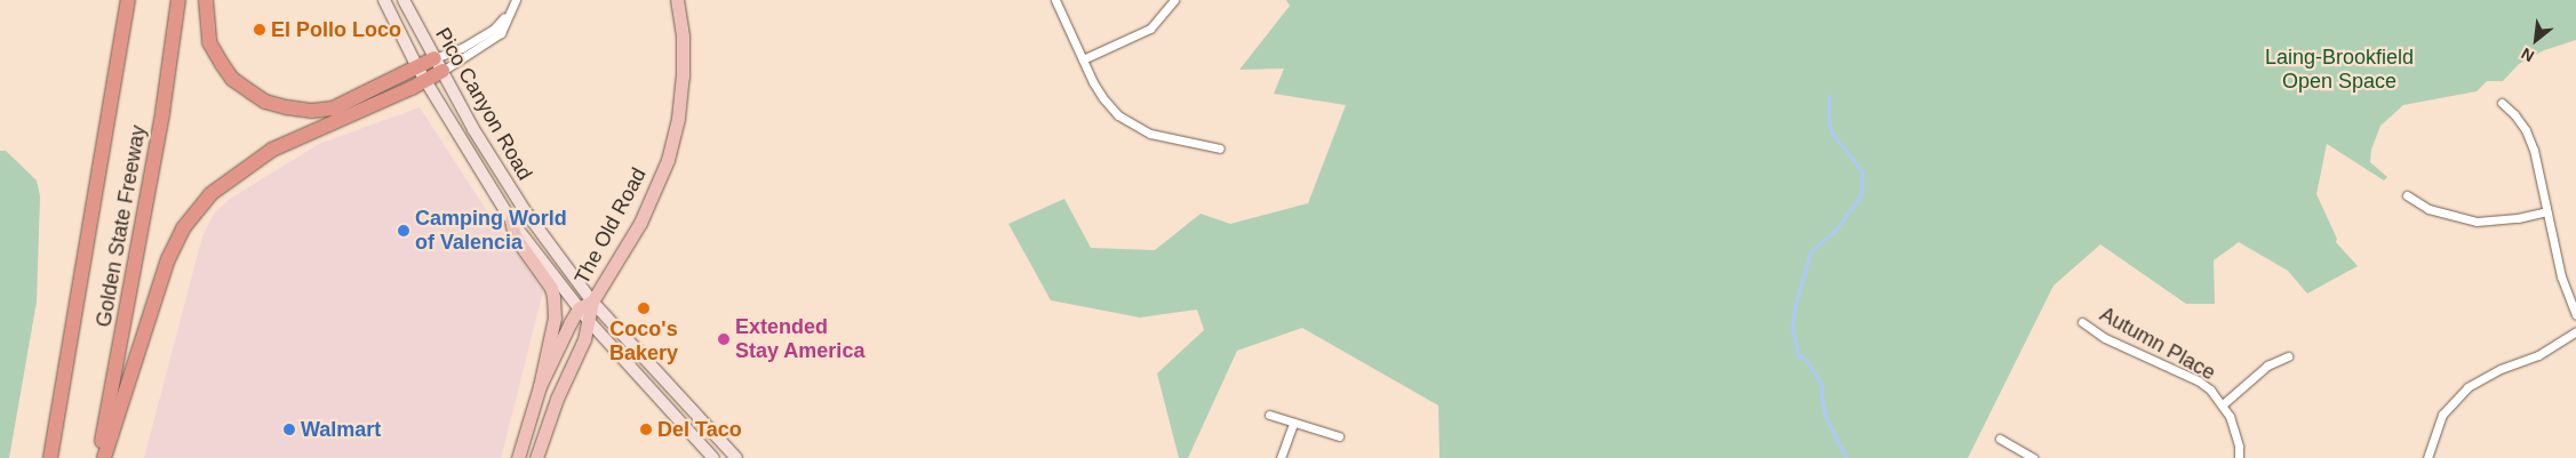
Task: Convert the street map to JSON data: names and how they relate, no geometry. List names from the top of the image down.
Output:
{
  "streets": {
    "highway": ["Golden State Freeway"],
    "main road": ["Pico Canyon Road", "The Old Road"],
    "street": ["Autumn Place"]
  },
  "crossings": [
    ["Pico Canyon Road", "The Old Road"]
  ],
  "parks": ["Laing-Brookfield Open Space"],
  "places": [
    "El Pollo Loco",
    "Camping World of Valencia",
    "Coco's Bakery",
    "Extended Stay America",
    "Walmart",
    "Del Taco"
  ],
  "north": "bottom left"
}
